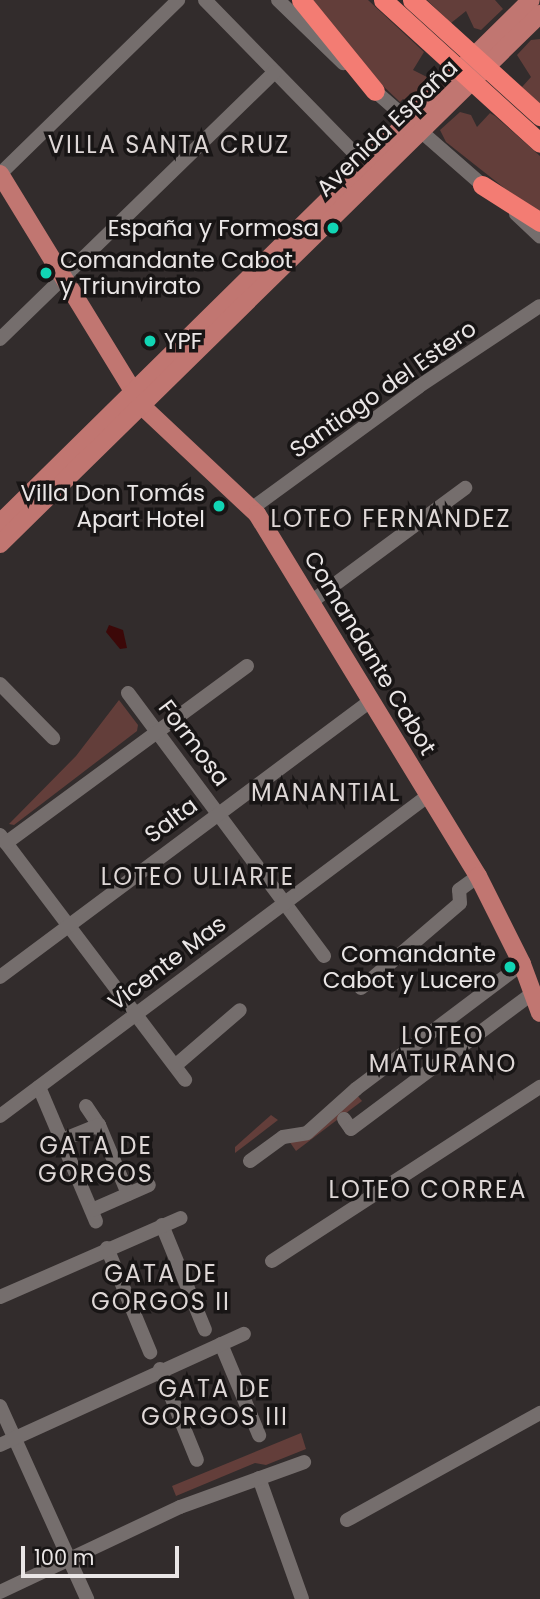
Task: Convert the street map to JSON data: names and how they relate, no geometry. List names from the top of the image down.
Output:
{
  "streets": {
    "main road": ["Avenida España", "Comandante Cabot"],
    "street": [
      "Santiago del Estero",
      "Formosa",
      "Salta",
      "Vicente Mas"
    ]
  },
  "crossings": [
    ["Avenida España", "Comandante Cabot"],
    ["Santiago del Estero", "Comandante Cabot"],
    ["Comandante Cabot", "Salta"],
    ["Comandante Cabot", "Vicente Mas"],
    ["Formosa", "Salta"],
    ["Formosa", "Vicente Mas"]
  ],
  "districts": [
    "VILLA SANTA CRUZ",
    "LOTEO FERNANDEZ",
    "MANANTIAL",
    "LOTEO ULIARTE",
    "LOTEO MATURANO",
    "GATA DE GORGOS",
    "LOTEO CORREA",
    "GATA DE GORGOS II",
    "GATA DE GORGOS III"
  ],
  "places": [
    "España y Formosa",
    "Comandante Cabot y Triunvirato",
    "YPF",
    "Villa Don Tomás Apart Hotel",
    "Comandante Cabot y Lucero"
  ],
  "scale_bar": "100 m"
}
